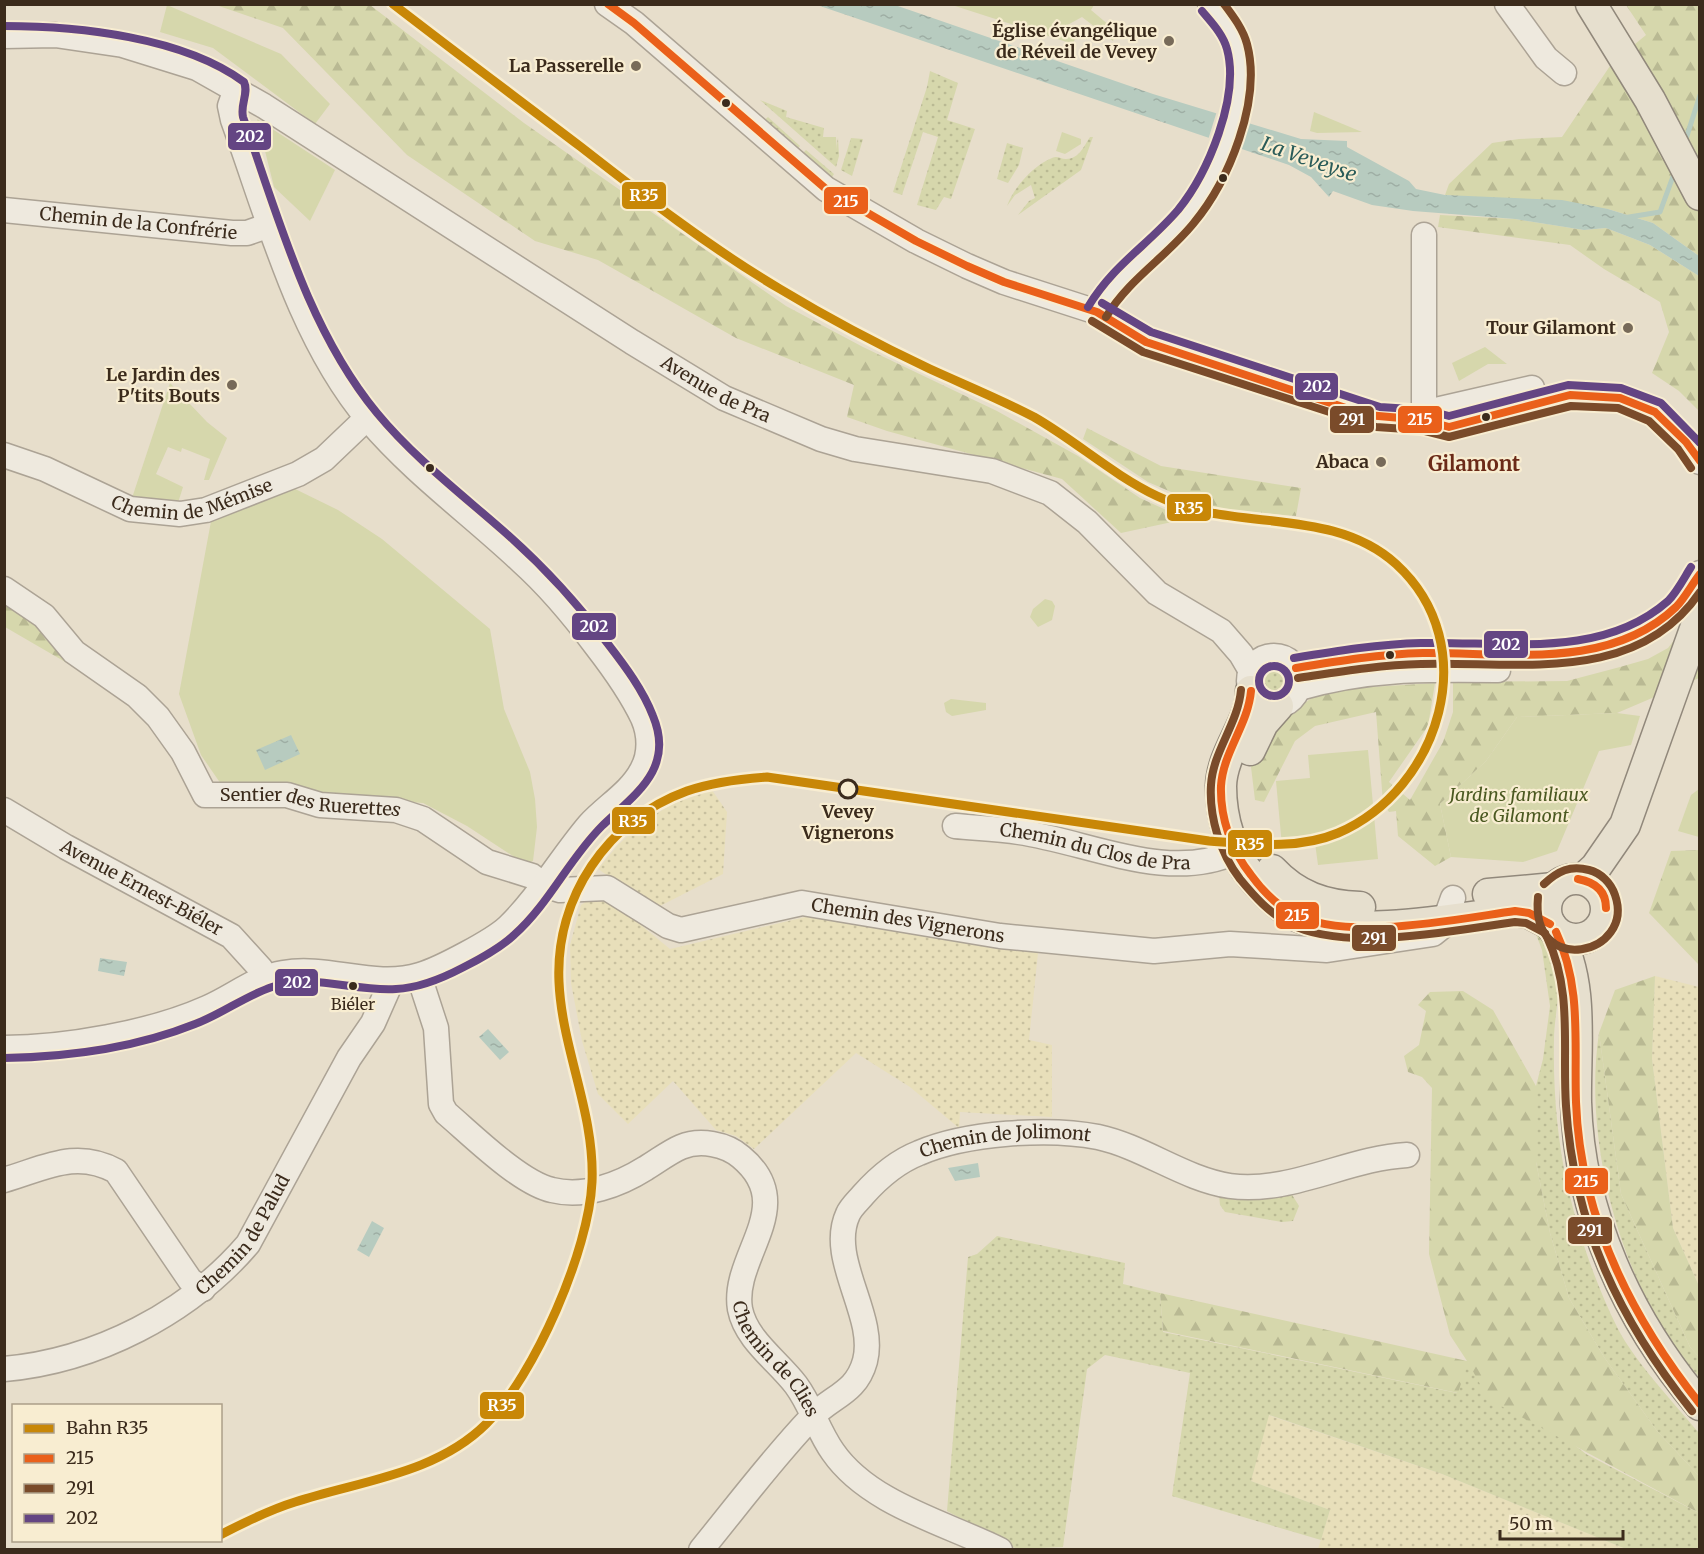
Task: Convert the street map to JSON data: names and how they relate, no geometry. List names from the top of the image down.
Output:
{
  "streets": {
    "street": [
      "Chemin de la Confrérie",
      "Avenue de Pra",
      "Chemin de Mémise",
      "Sentier des Ruerettes",
      "Chemin du Clos de Pra",
      "Avenue Ernest-Biéler",
      "Chemin des Vignerons",
      "Chemin de Jolimont",
      "Chemin de Palud",
      "Chemin de Clies"
    ]
  },
  "crossings": [
    ["Sentier des Ruerettes", "Chemin des Vignerons"],
    ["Chemin de Jolimont", "Chemin de Clies"]
  ],
  "districts": ["Gilamont"],
  "water": ["La Veveyse"],
  "parks": ["Jardins familiaux de Gilamont"],
  "places": [
    "Église évangélique de Réveil de Vevey",
    "La Passerelle",
    "Tour Gilamont",
    "Le Jardin des P'tits Bouts",
    "Abaca",
    "Vevey Vignerons",
    "Biéler"
  ],
  "lines": [
    "rail line R35",
    "transit line 215",
    "transit line 291",
    "transit line 202"
  ],
  "legend": [
    "Bahn R35",
    "215",
    "291",
    "202"
  ],
  "scale_bar": "50 m"
}
